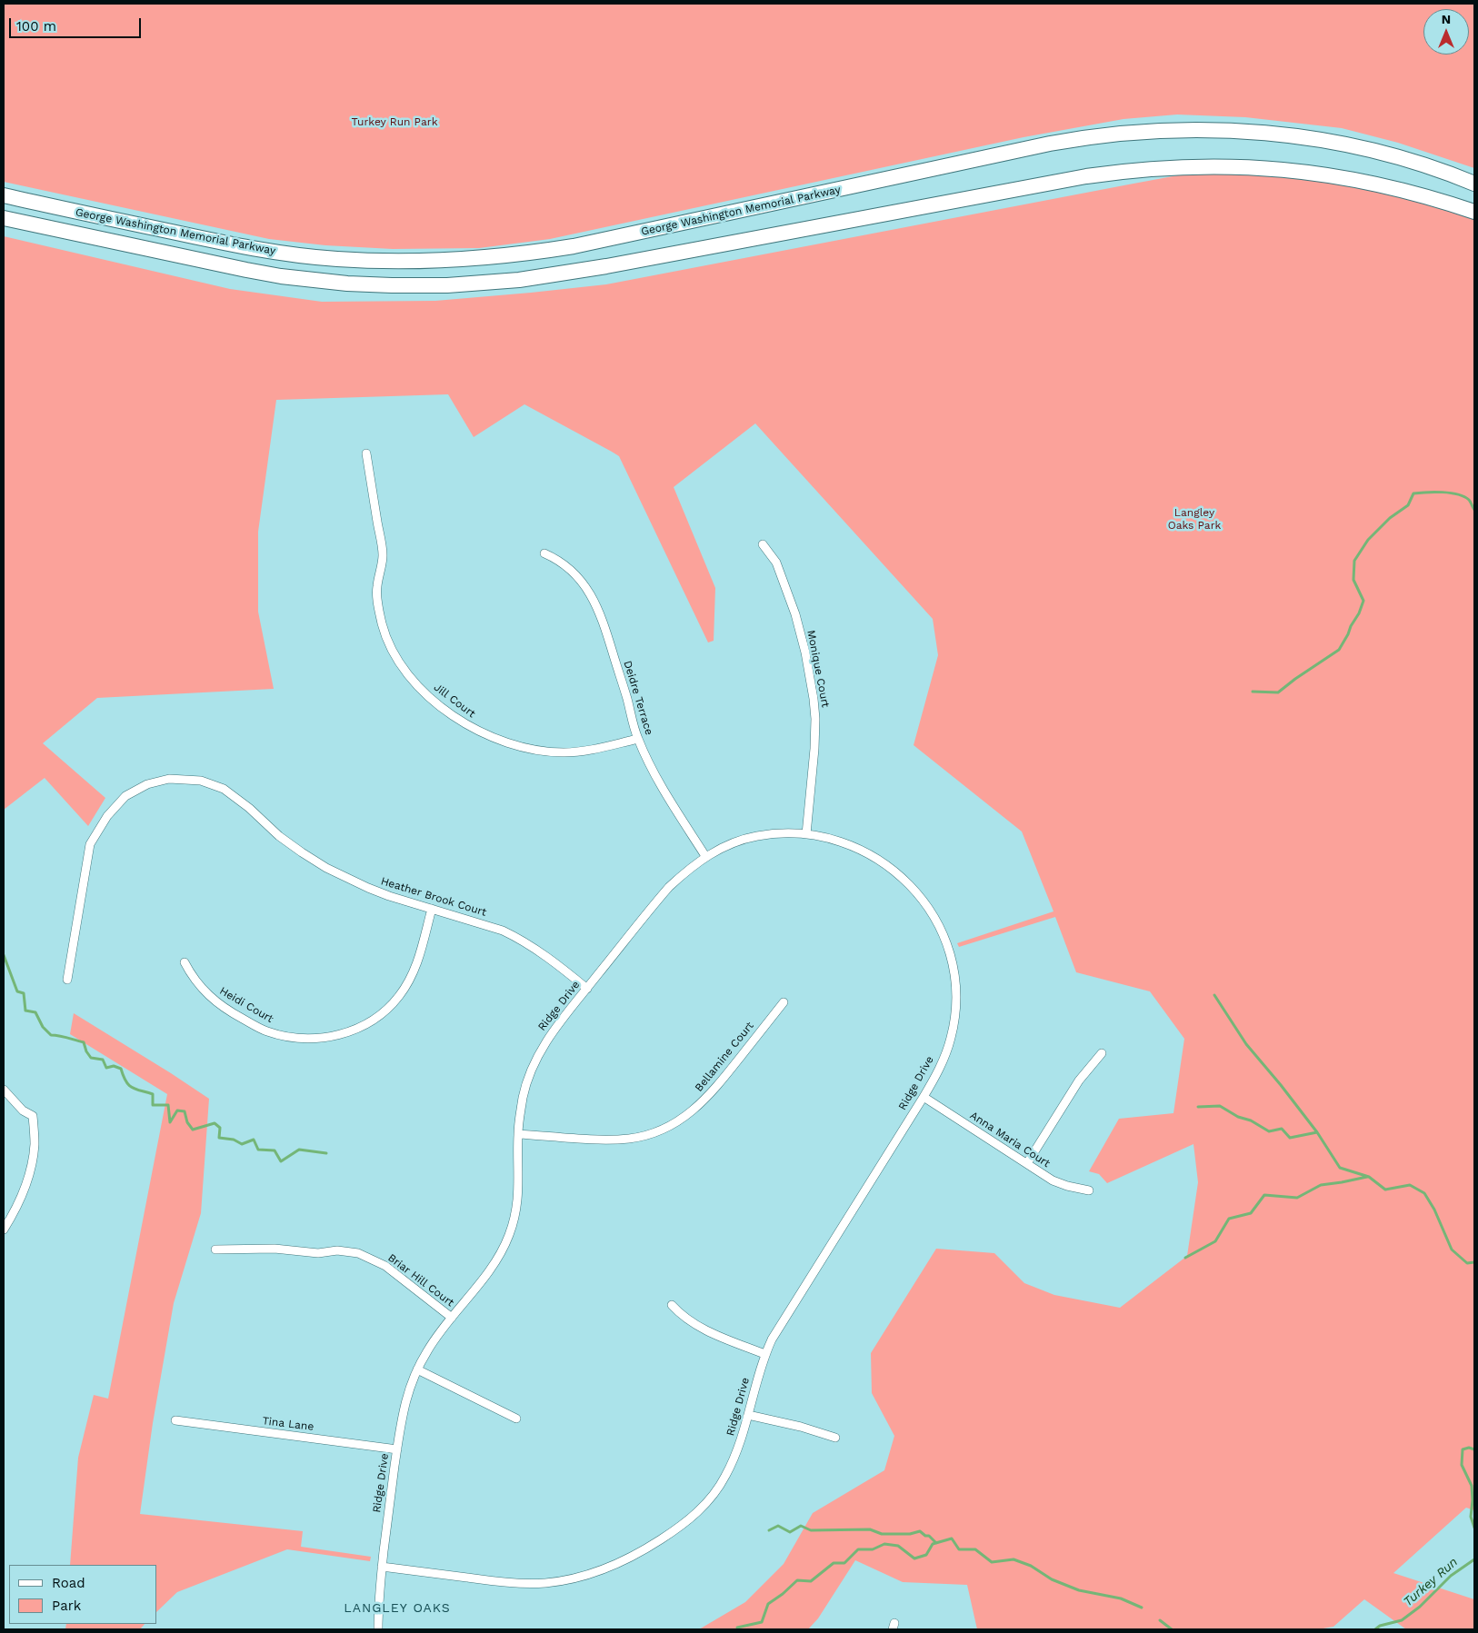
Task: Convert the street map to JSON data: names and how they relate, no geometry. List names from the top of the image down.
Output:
{
  "streets": {
    "highway": ["George Washington Memorial Parkway"],
    "street": [
      "Monique Court",
      "Deidre Terrace",
      "Jill Court",
      "Heather Brook Court",
      "Heidi Court",
      "Ridge Drive",
      "Bellamine Court",
      "Anna Maria Court",
      "Briar Hill Court",
      "Tina Lane"
    ]
  },
  "crossings": [
    ["Monique Court", "Ridge Drive"],
    ["Deidre Terrace", "Jill Court"],
    ["Deidre Terrace", "Ridge Drive"],
    ["Heather Brook Court", "Heidi Court"],
    ["Heather Brook Court", "Ridge Drive"],
    ["Ridge Drive", "Bellamine Court"],
    ["Ridge Drive", "Anna Maria Court"],
    ["Ridge Drive", "Briar Hill Court"],
    ["Ridge Drive", "Tina Lane"]
  ],
  "districts": ["LANGLEY OAKS"],
  "water": ["Turkey Run"],
  "parks": ["Turkey Run Park", "Langley Oaks Park"],
  "legend": ["Road", "Park"],
  "scale_bar": "100 m",
  "north": "top"
}
